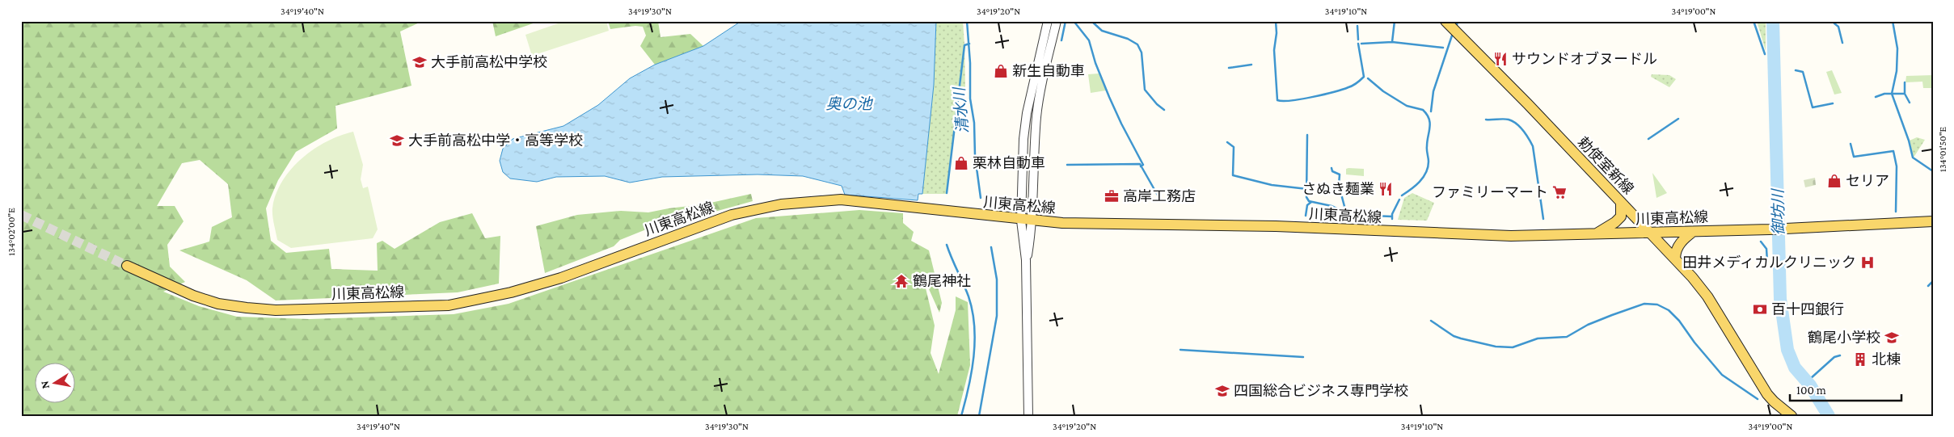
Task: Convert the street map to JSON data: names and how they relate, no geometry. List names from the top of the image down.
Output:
{
  "streets": {
    "main road": ["勅使室新線", "川東高松線"]
  },
  "crossings": [
    ["勅使室新線", "川東高松線"]
  ],
  "water": ["奥の池", "清水川", "御坊川"],
  "places": {
    "restaurant": ["サウンドオブヌードル", "さぬき麺業"],
    "school or university": [
      "大手前高松中学校",
      "大手前高松中学・高等学校",
      "鶴尾小学校",
      "四国総合ビジネス専門学校"
    ],
    "shop": ["新生自動車", "栗林自動車", "セリア"],
    "supermarket": ["ファミリーマート"],
    "office": ["高岸工務店"],
    "hospital": ["田井メディカルクリニック"],
    "temple": ["鶴尾神社"],
    "bank": ["百十四銀行"],
    "building": ["北棟"]
  },
  "scale_bar": "100 m",
  "north": "left",
  "coordinates": [
    "34°19'40\"N",
    "34°19'30\"N",
    "34°19'20\"N",
    "34°19'10\"N",
    "34°19'00\"N",
    "134°01'50\"E",
    "134°02'00\"E"
  ]
}
